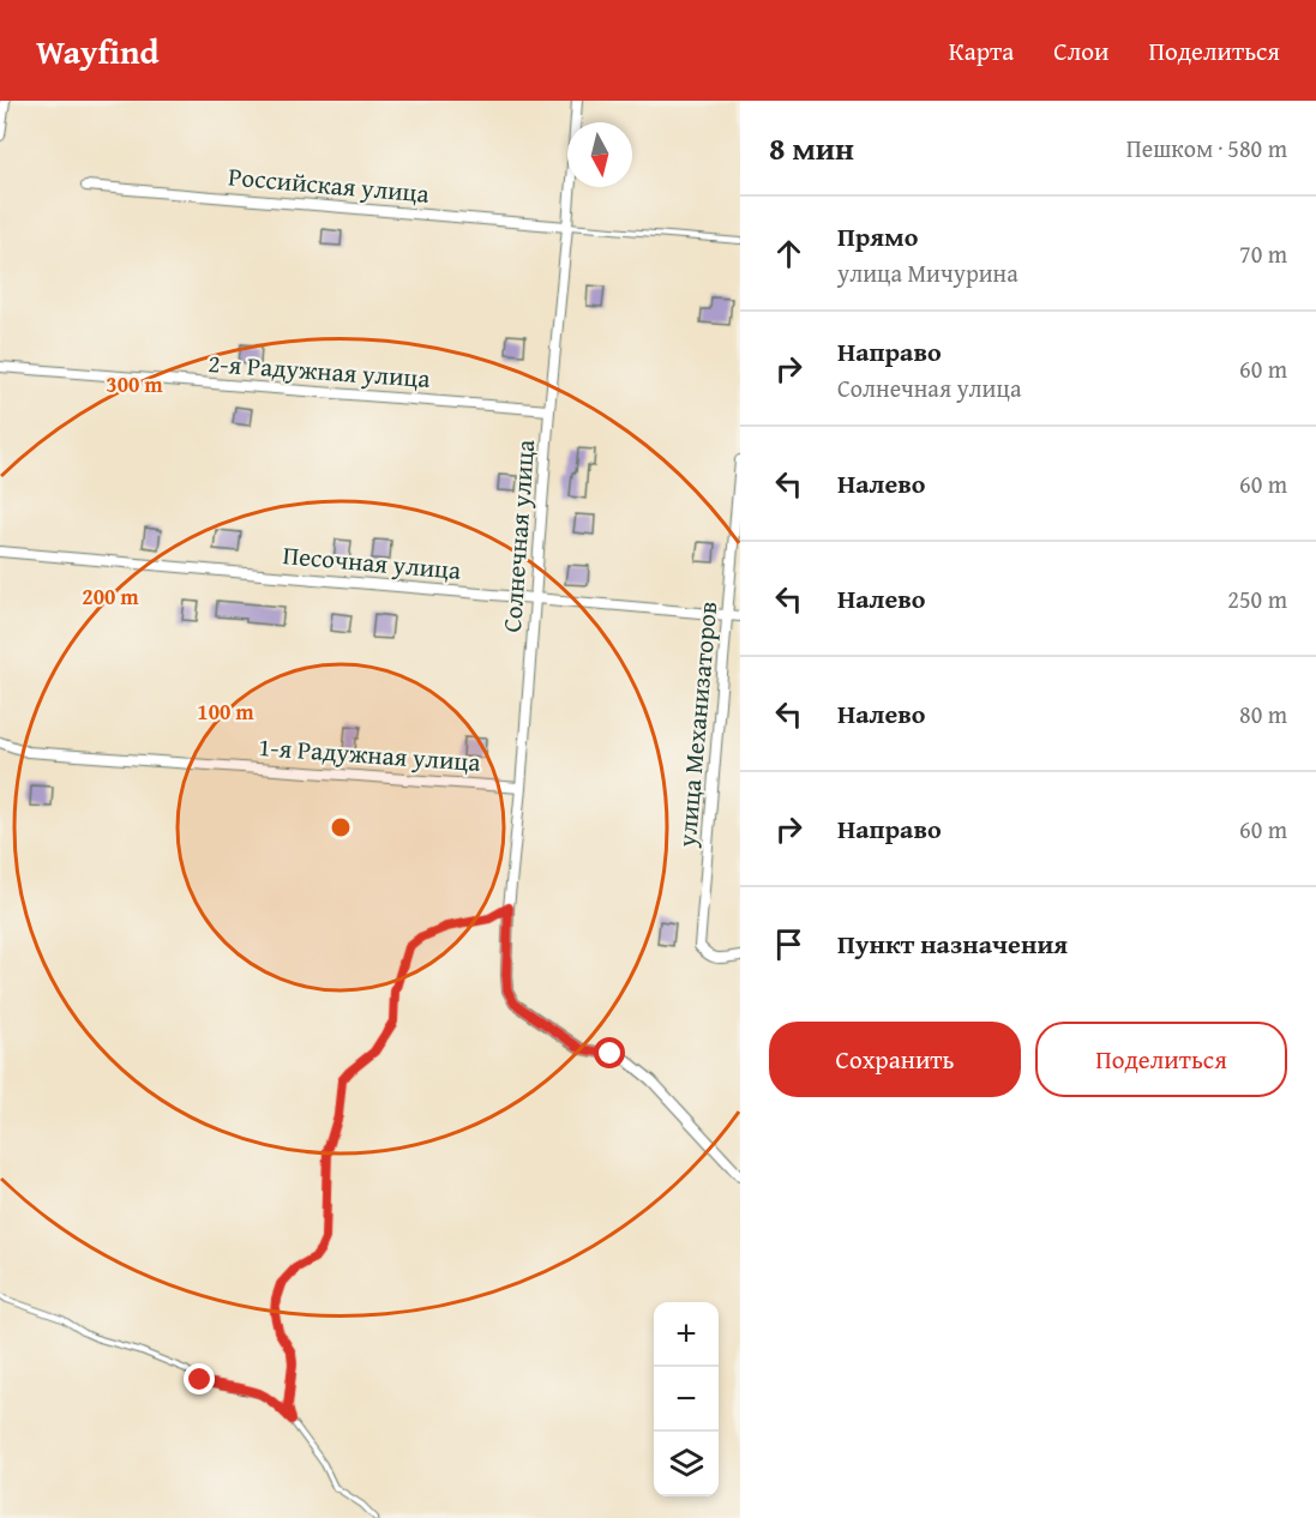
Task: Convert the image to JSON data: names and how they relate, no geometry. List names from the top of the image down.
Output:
{
  "streets": {
    "street": [
      "Российская улица",
      "2-я Радужная улица",
      "Солнечная улица",
      "Песочная улица",
      "улица Механизаторов",
      "1-я Радужная улица"
    ]
  },
  "crossings": [
    ["Российская улица", "Солнечная улица"],
    ["2-я Радужная улица", "Солнечная улица"],
    ["Солнечная улица", "Песочная улица"],
    ["Солнечная улица", "1-я Радужная улица"],
    ["Песочная улица", "улица Механизаторов"]
  ],
  "north": "bottom",
  "page": {
    "header": "Wayfind",
    "nav": ["Карта", "Слои", "Поделиться"],
    "heading": ["8 мин", "Пешком · 580 m"],
    "list": [
      ["Прямо", "улица Мичурина", "70 m"],
      ["Направо", "Солнечная улица", "60 m"],
      ["Налево", "60 m"],
      ["Налево", "250 m"],
      ["Налево", "80 m"],
      ["Направо", "60 m"],
      "Пункт назначения"
    ],
    "buttons": ["Сохранить", "Поделиться"],
    "map_buttons": ["+", "−"]
  },
  "rings": ["300 m", "200 m", "100 m"]
}
